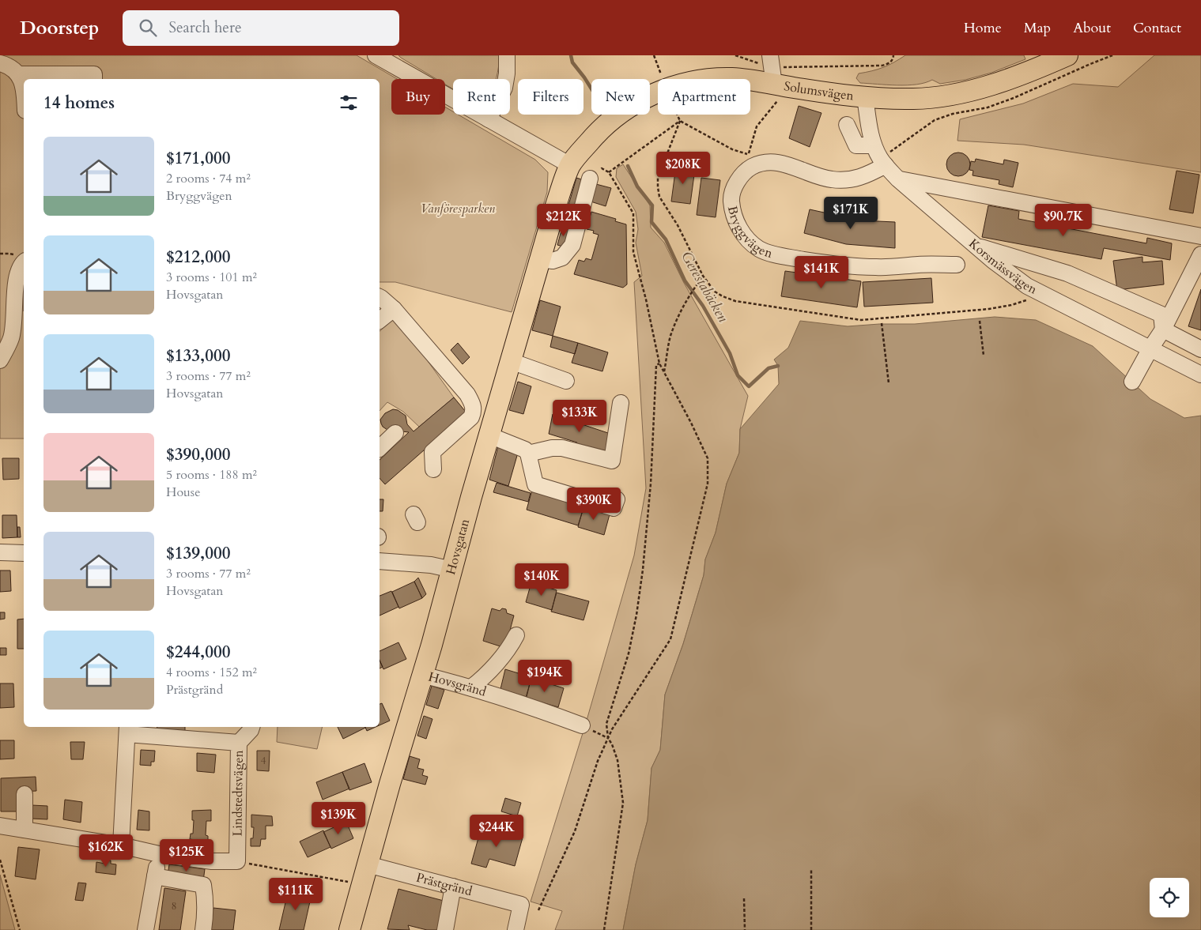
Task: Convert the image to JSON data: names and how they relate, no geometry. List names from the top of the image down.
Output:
{
  "streets": {
    "main road": ["Solumsvägen", "Hovsgatan"],
    "street": [
      "Bryggvägen",
      "Korsmässvägen",
      "Hovsgränd",
      "Lindstedtsvägen",
      "Prästgränd"
    ]
  },
  "crossings": [
    ["Solumsvägen", "Korsmässvägen"],
    ["Solumsvägen", "Hovsgatan"],
    ["Bryggvägen", "Korsmässvägen"],
    ["Hovsgatan", "Hovsgränd"],
    ["Hovsgatan", "Prästgränd"]
  ],
  "water": ["Gerestabäcken"],
  "parks": ["Vanföresparken"],
  "house_numbers": ["4", "8"],
  "page": {
    "header": "Doorstep",
    "search": "Search here",
    "nav": [
      "Home",
      "Map",
      "About",
      "Contact"
    ],
    "chip": [
      "Buy",
      "Rent",
      "Filters",
      "New",
      "Apartment"
    ],
    "heading": "14 homes",
    "list": [
      {
        "name": "$171,000",
        "note": "2 rooms · 74 m² · Bryggvägen"
      },
      {
        "name": "$212,000",
        "note": "3 rooms · 101 m² · Hovsgatan"
      },
      {
        "name": "$133,000",
        "note": "3 rooms · 77 m² · Hovsgatan"
      },
      {
        "name": "$390,000",
        "note": "5 rooms · 188 m² · House"
      },
      {
        "name": "$139,000",
        "note": "3 rooms · 77 m² · Hovsgatan"
      },
      {
        "name": "$244,000",
        "note": "4 rooms · 152 m² · Prästgränd"
      }
    ],
    "price": [
      "$208K",
      "$171K",
      "$212K",
      "$90.7K",
      "$141K",
      "$133K",
      "$390K",
      "$140K",
      "$194K",
      "$139K",
      "$244K",
      "$162K",
      "$125K",
      "$111K"
    ]
  }
}
